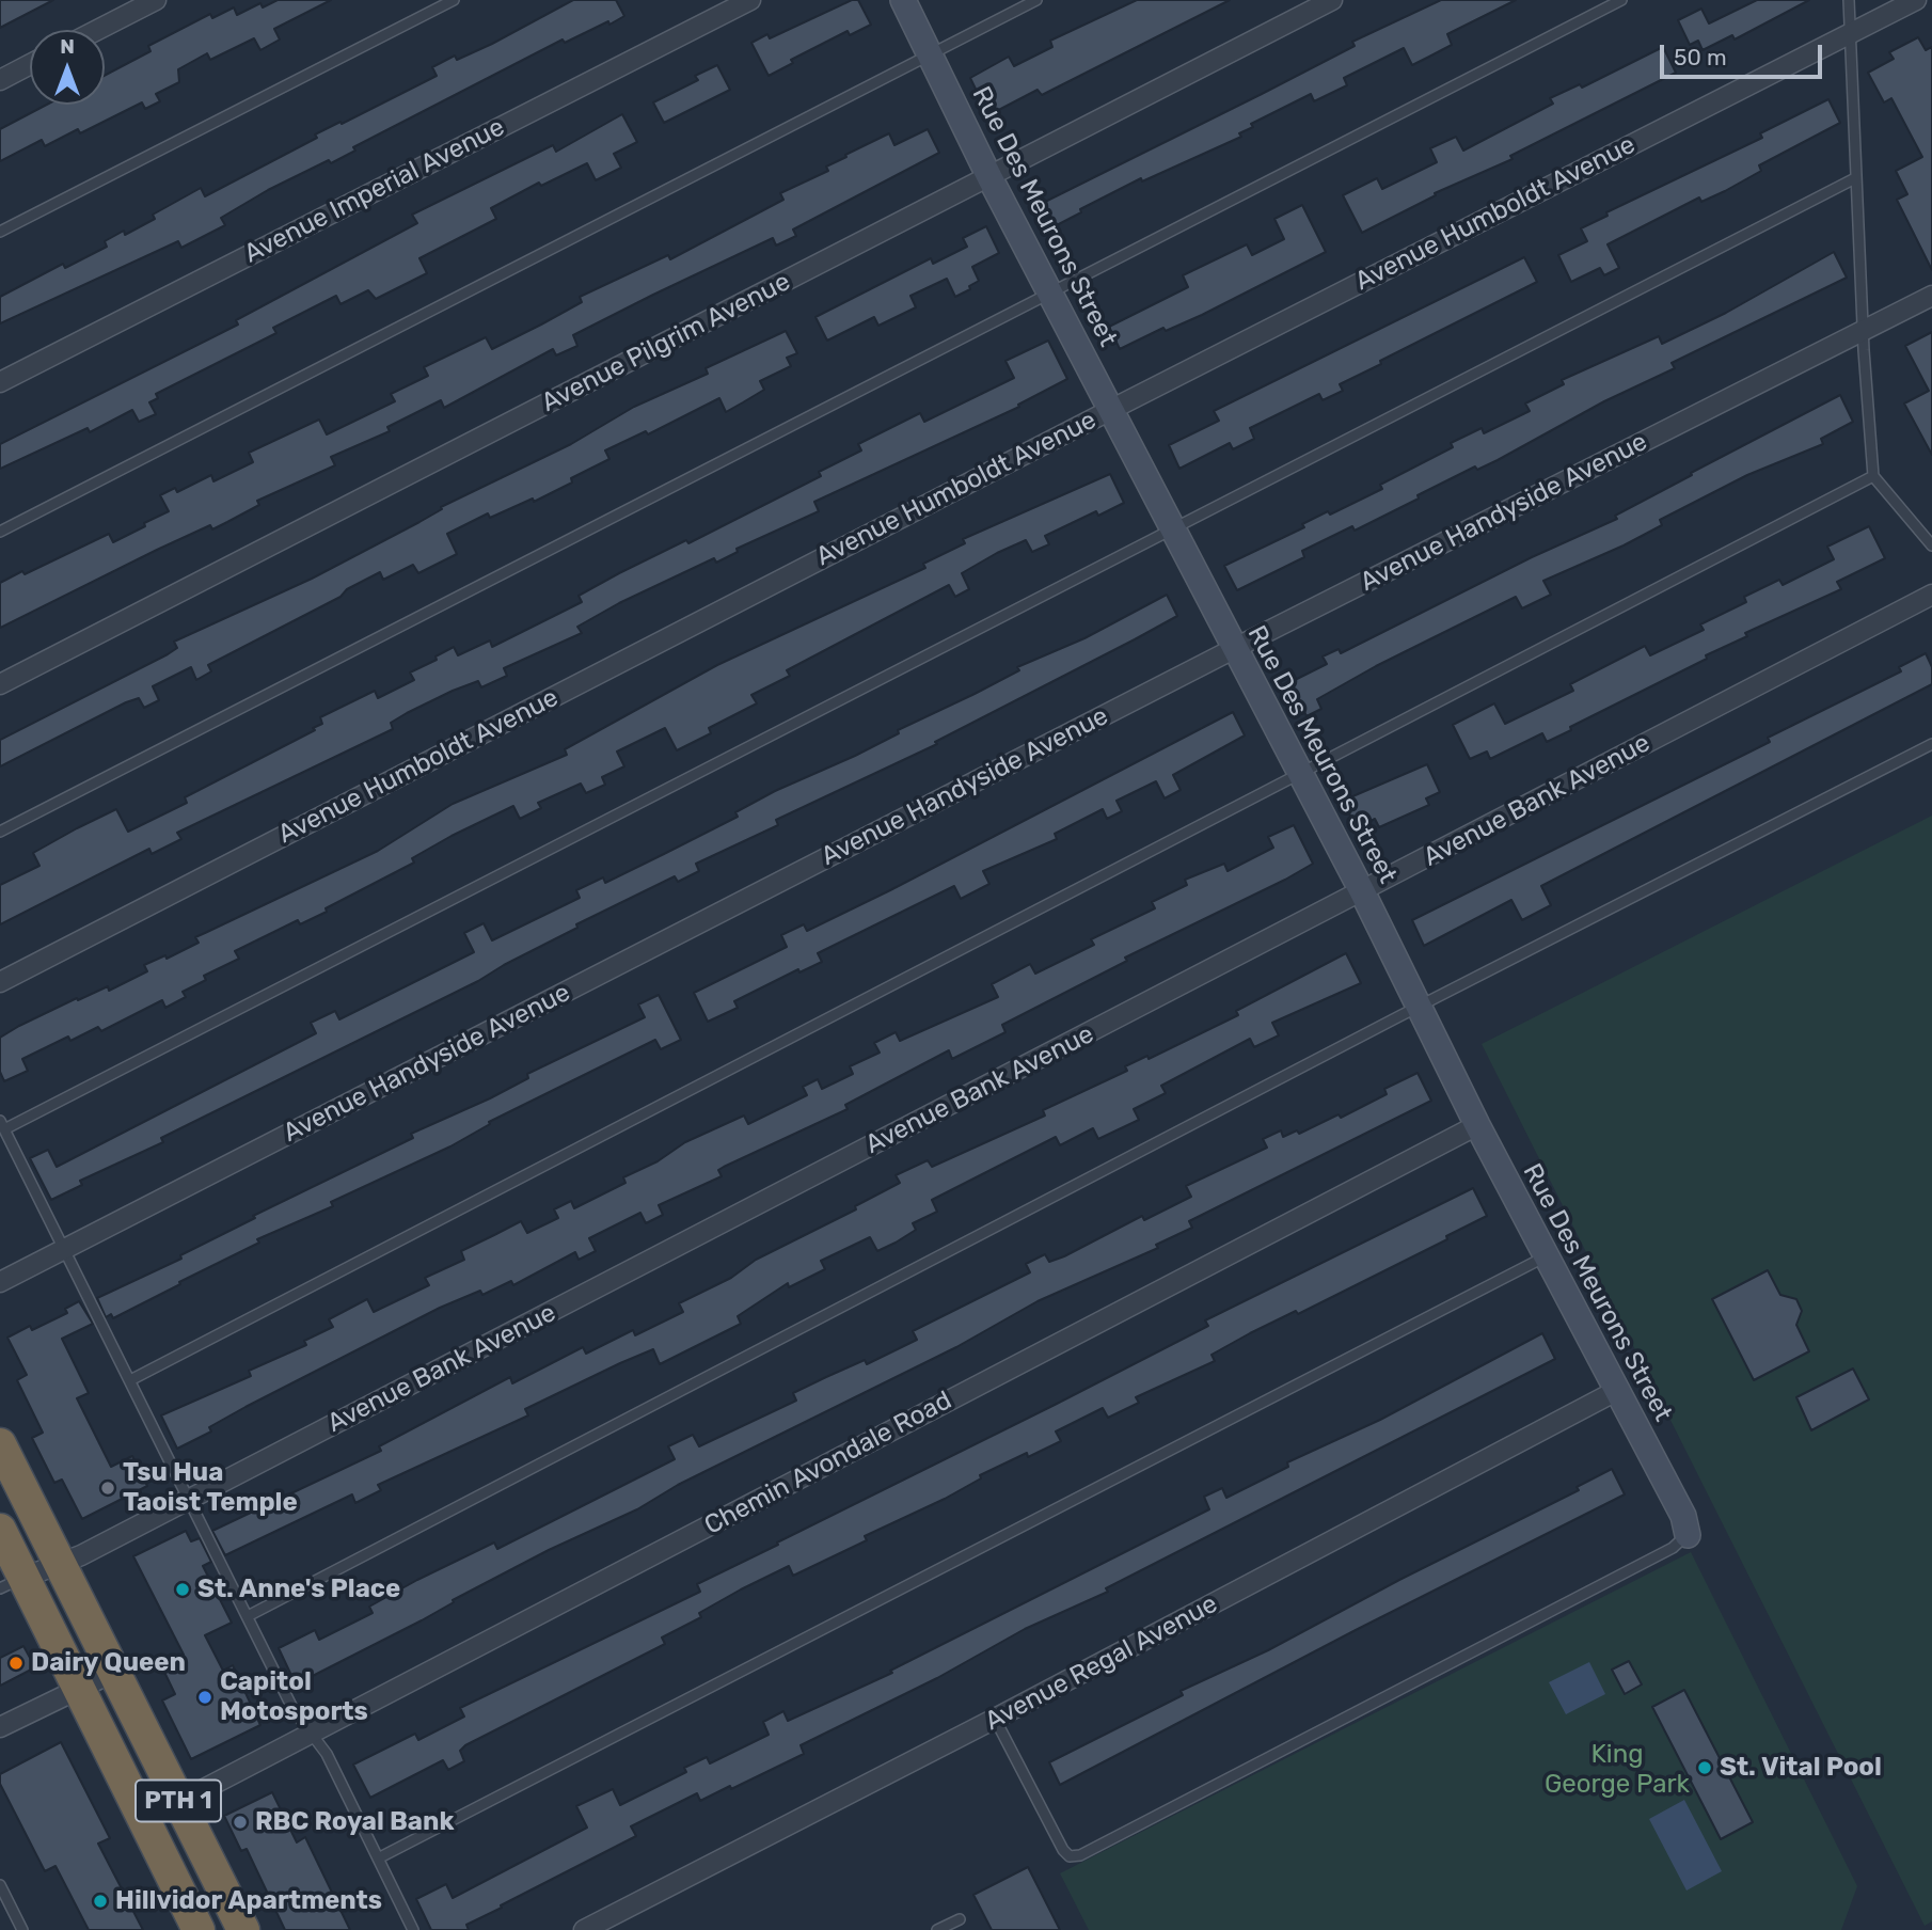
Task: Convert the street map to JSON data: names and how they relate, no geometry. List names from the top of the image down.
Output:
{
  "streets": {
    "highway": ["PTH 1"],
    "street": [
      "Avenue Imperial Avenue",
      "Avenue Humboldt Avenue",
      "Rue Des Meurons Street",
      "Avenue Pilgrim Avenue",
      "Avenue Handyside Avenue",
      "Avenue Bank Avenue",
      "Chemin Avondale Road",
      "Avenue Regal Avenue"
    ]
  },
  "crossings": [
    ["Avenue Humboldt Avenue", "Rue Des Meurons Street"],
    ["Rue Des Meurons Street", "Avenue Pilgrim Avenue"],
    ["Rue Des Meurons Street", "Avenue Handyside Avenue"],
    ["Rue Des Meurons Street", "Avenue Bank Avenue"],
    ["Rue Des Meurons Street", "Chemin Avondale Road"],
    ["Rue Des Meurons Street", "Avenue Regal Avenue"],
    ["Avenue Bank Avenue", "PTH 1"],
    ["Chemin Avondale Road", "PTH 1"]
  ],
  "parks": ["King George Park"],
  "places": [
    "Tsu Hua Taoist Temple",
    "St. Anne's Place",
    "Dairy Queen",
    "Capitol Motosports",
    "St. Vital Pool",
    "RBC Royal Bank",
    "Hillvidor Apartments"
  ],
  "scale_bar": "50 m",
  "north": "top"
}
